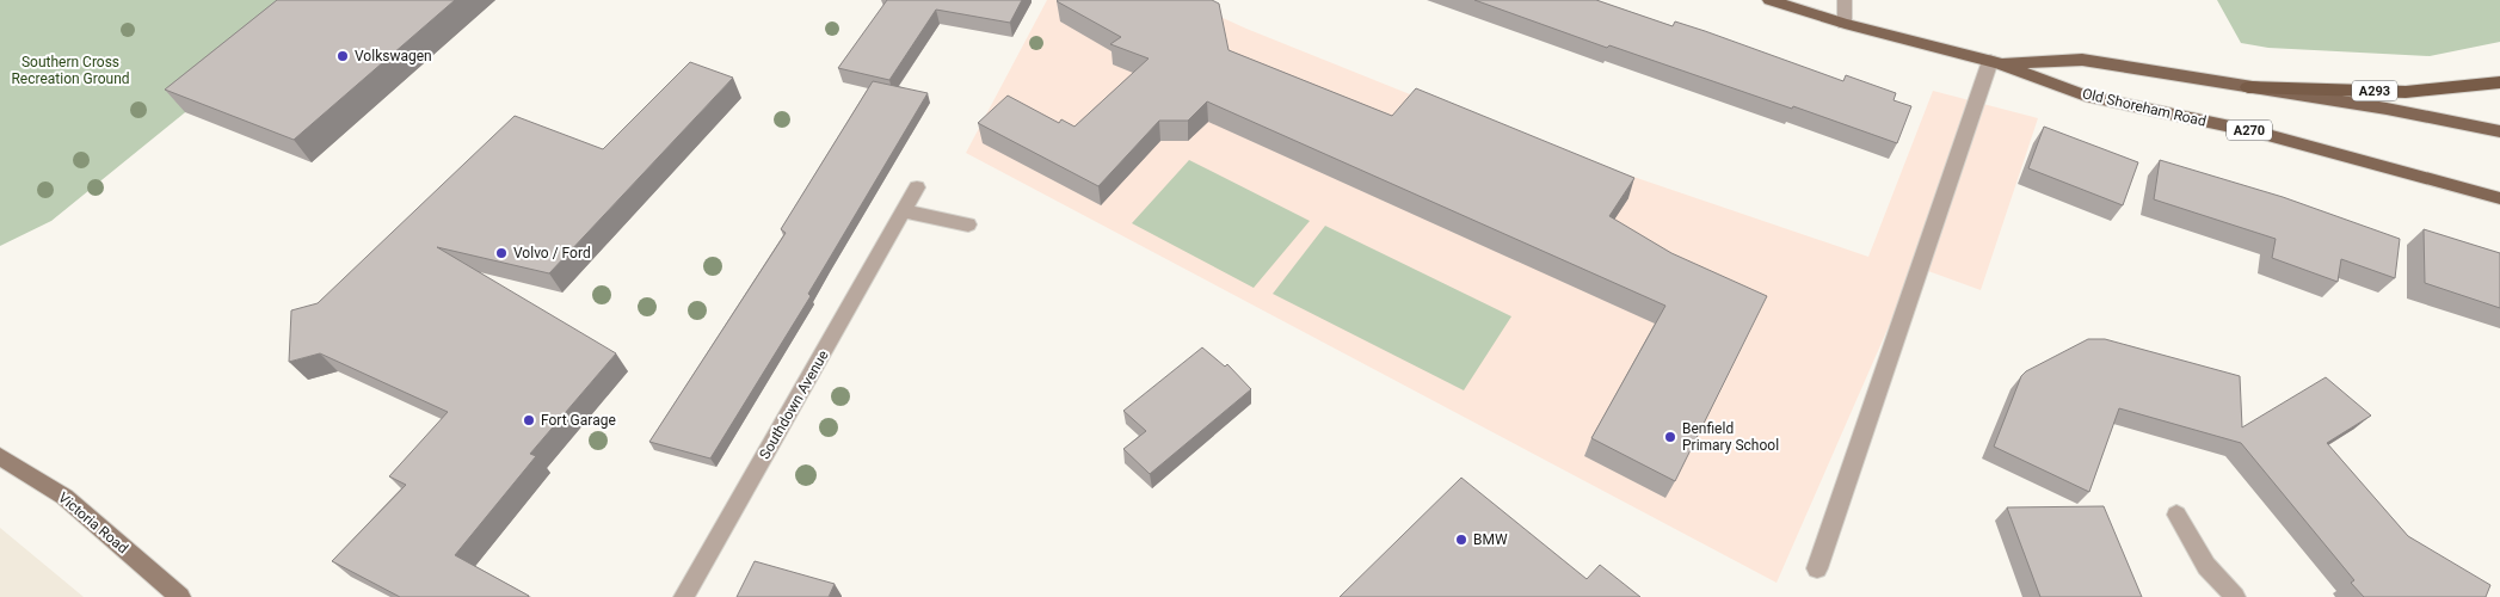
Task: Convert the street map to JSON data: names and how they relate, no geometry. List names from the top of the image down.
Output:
{
  "streets": {
    "highway": ["A293"],
    "main road": ["Old Shoreham Road", "A270", "Victoria Road"],
    "street": ["Southdown Avenue"]
  },
  "crossings": [
    ["A293", "Old Shoreham Road"]
  ],
  "parks": ["Southern Cross Recreation Ground"],
  "places": [
    "Volkswagen",
    "Volvo / Ford",
    "Fort Garage",
    "Benfield Primary School",
    "BMW"
  ]
}
